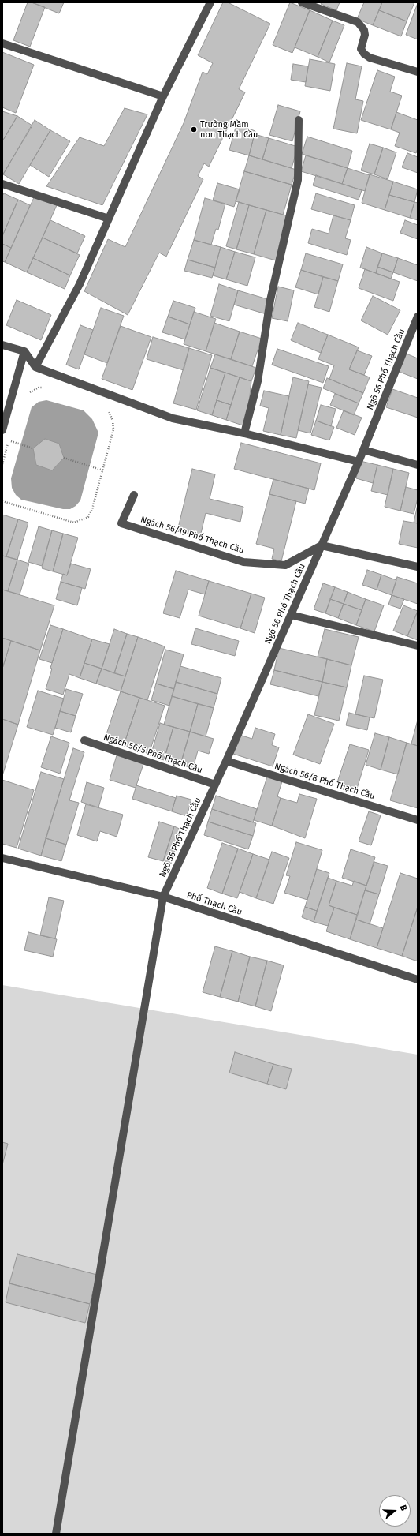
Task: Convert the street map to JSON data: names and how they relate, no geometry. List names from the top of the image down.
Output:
{
  "streets": {
    "street": [
      "Ngõ 56 Phố Thạch Cầu",
      "Ngách 56/19 Phố Thạch Cầu",
      "Ngách 56/5 Phố Thạch Cầu",
      "Ngách 56/8 Phố Thạch Cầu",
      "Phố Thạch Cầu"
    ]
  },
  "crossings": [
    ["Ngõ 56 Phố Thạch Cầu", "Ngách 56/19 Phố Thạch Cầu"],
    ["Ngõ 56 Phố Thạch Cầu", "Ngách 56/5 Phố Thạch Cầu"],
    ["Ngõ 56 Phố Thạch Cầu", "Ngách 56/8 Phố Thạch Cầu"],
    ["Ngõ 56 Phố Thạch Cầu", "Phố Thạch Cầu"]
  ],
  "places": ["Trường Mầm non Thạch Cầu"],
  "north": "right"
}
